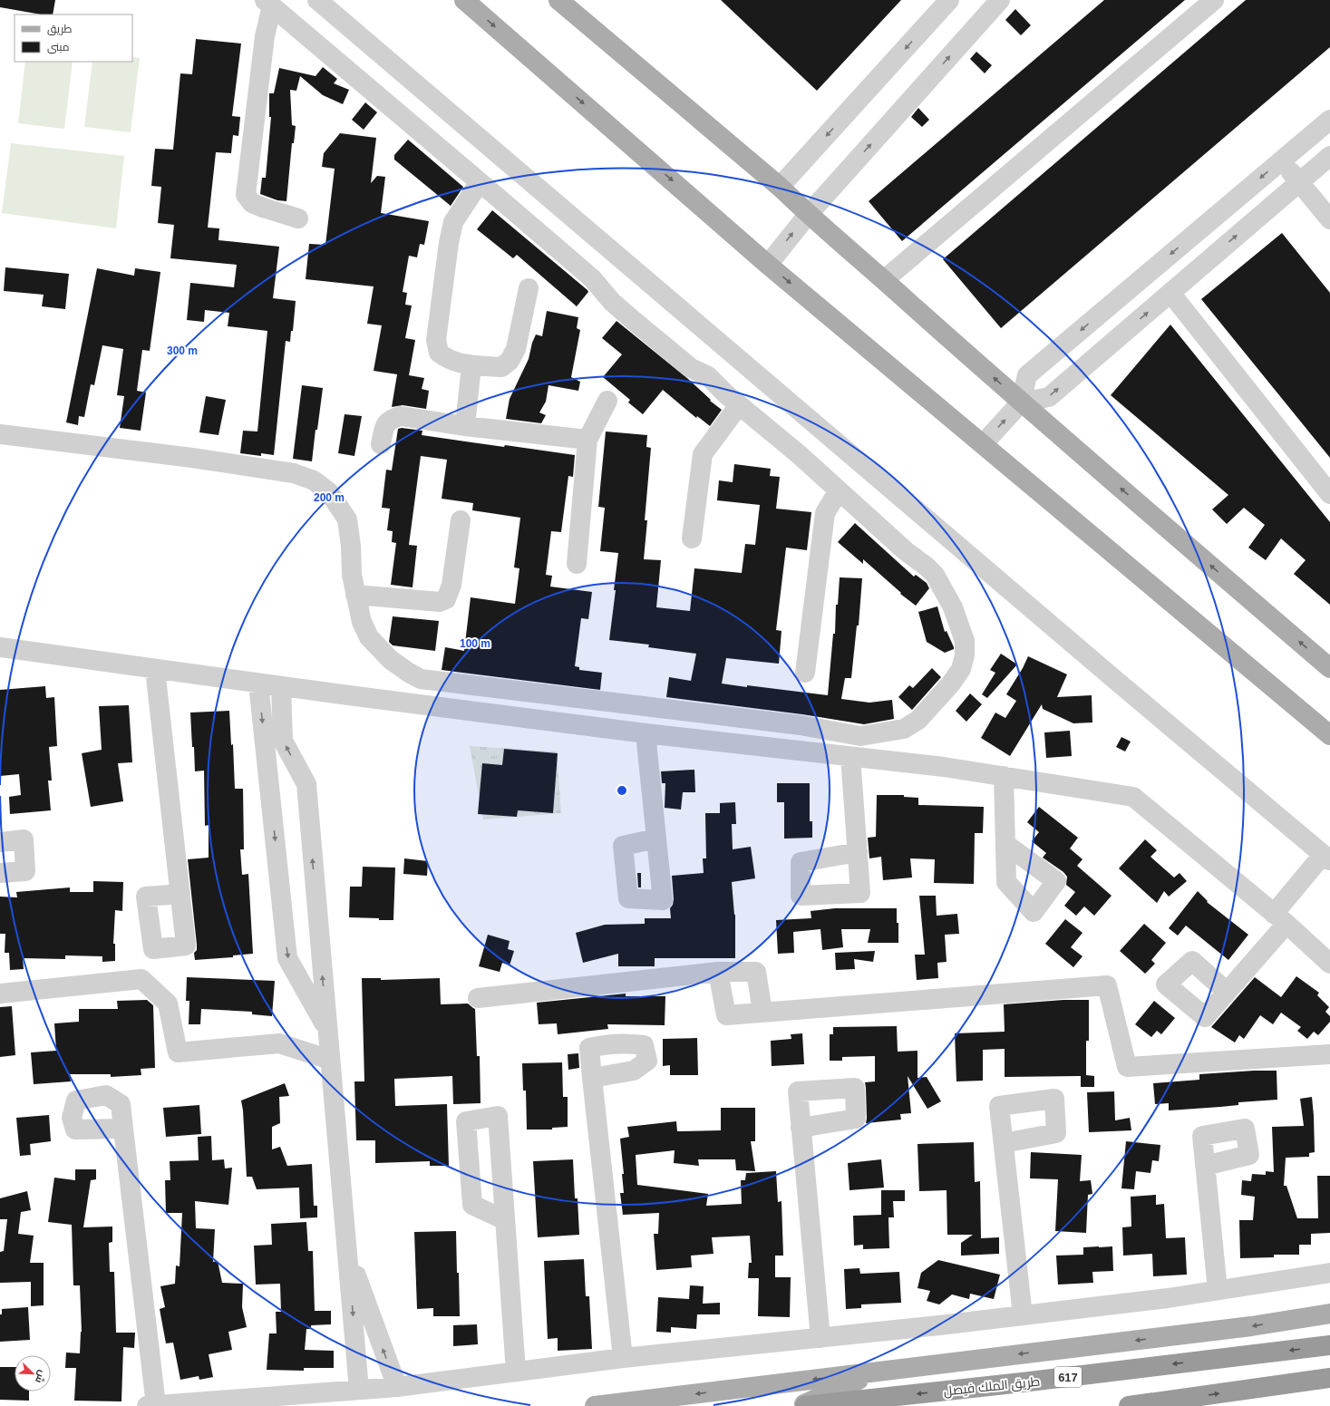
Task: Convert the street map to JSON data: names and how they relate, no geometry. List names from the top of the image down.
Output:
{
  "streets": {
    "highway": ["617", "طريق الملك فيصل"]
  },
  "legend": ["طريق", "مبنى"],
  "north": "bottom right",
  "rings": ["300 m", "200 m", "100 m"]
}
